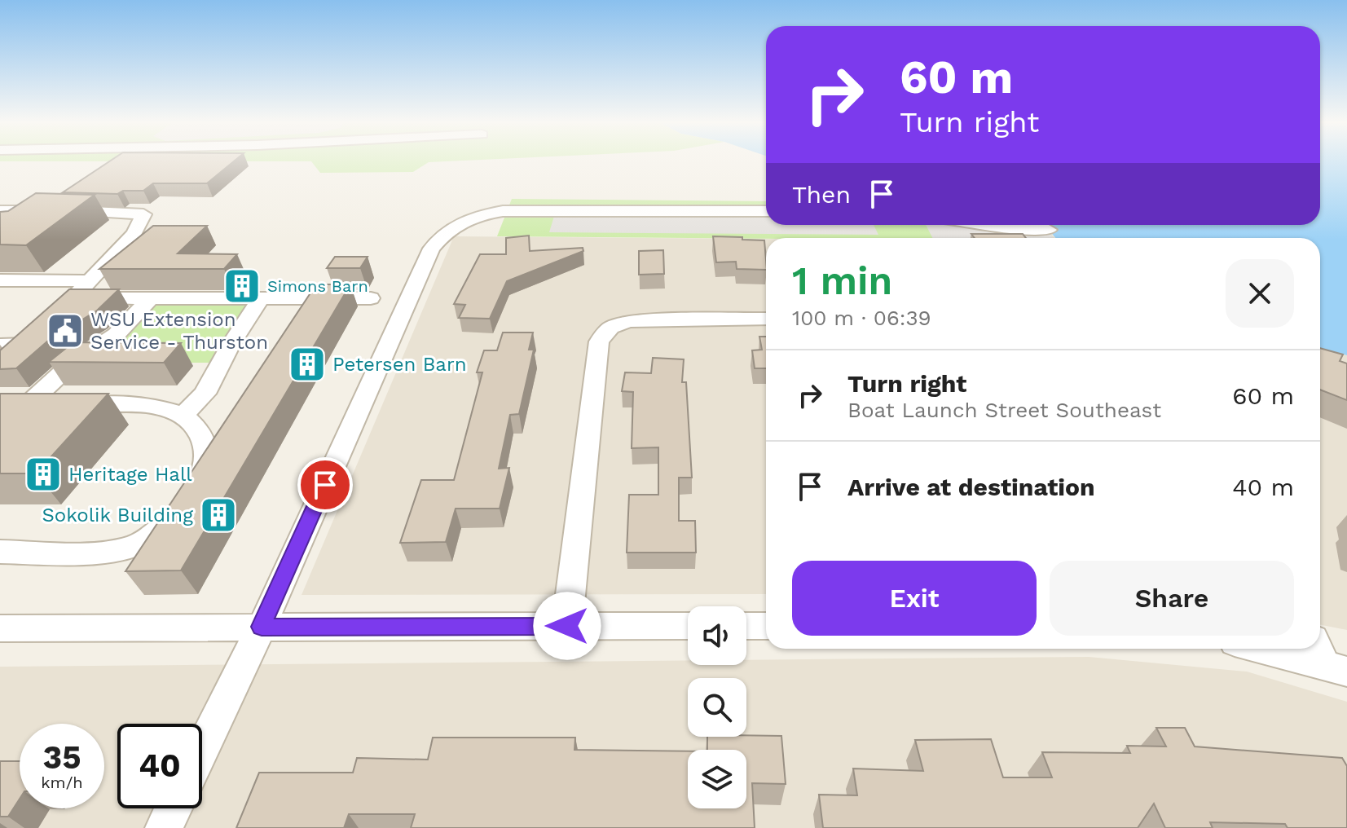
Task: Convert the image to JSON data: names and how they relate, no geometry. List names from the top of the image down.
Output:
{
  "places": {
    "building": [
      "Simons Barn",
      "Petersen Barn",
      "Heritage Hall",
      "Sokolik Building"
    ],
    "public building": ["WSU Extension Service - Thurston"]
  },
  "page": {
    "turn": ["60 m", "Turn right"],
    "then": "Then",
    "heading": ["1 min", "100 m · 06:39"],
    "list": [
      {
        "name": "Turn right",
        "note": "Boat Launch Street Southeast",
        "value": "60 m"
      },
      {
        "name": "Arrive at destination",
        "value": "40 m"
      }
    ],
    "buttons": ["Exit", "Share"],
    "speed": "35 km/h",
    "limit": "40"
  }
}
